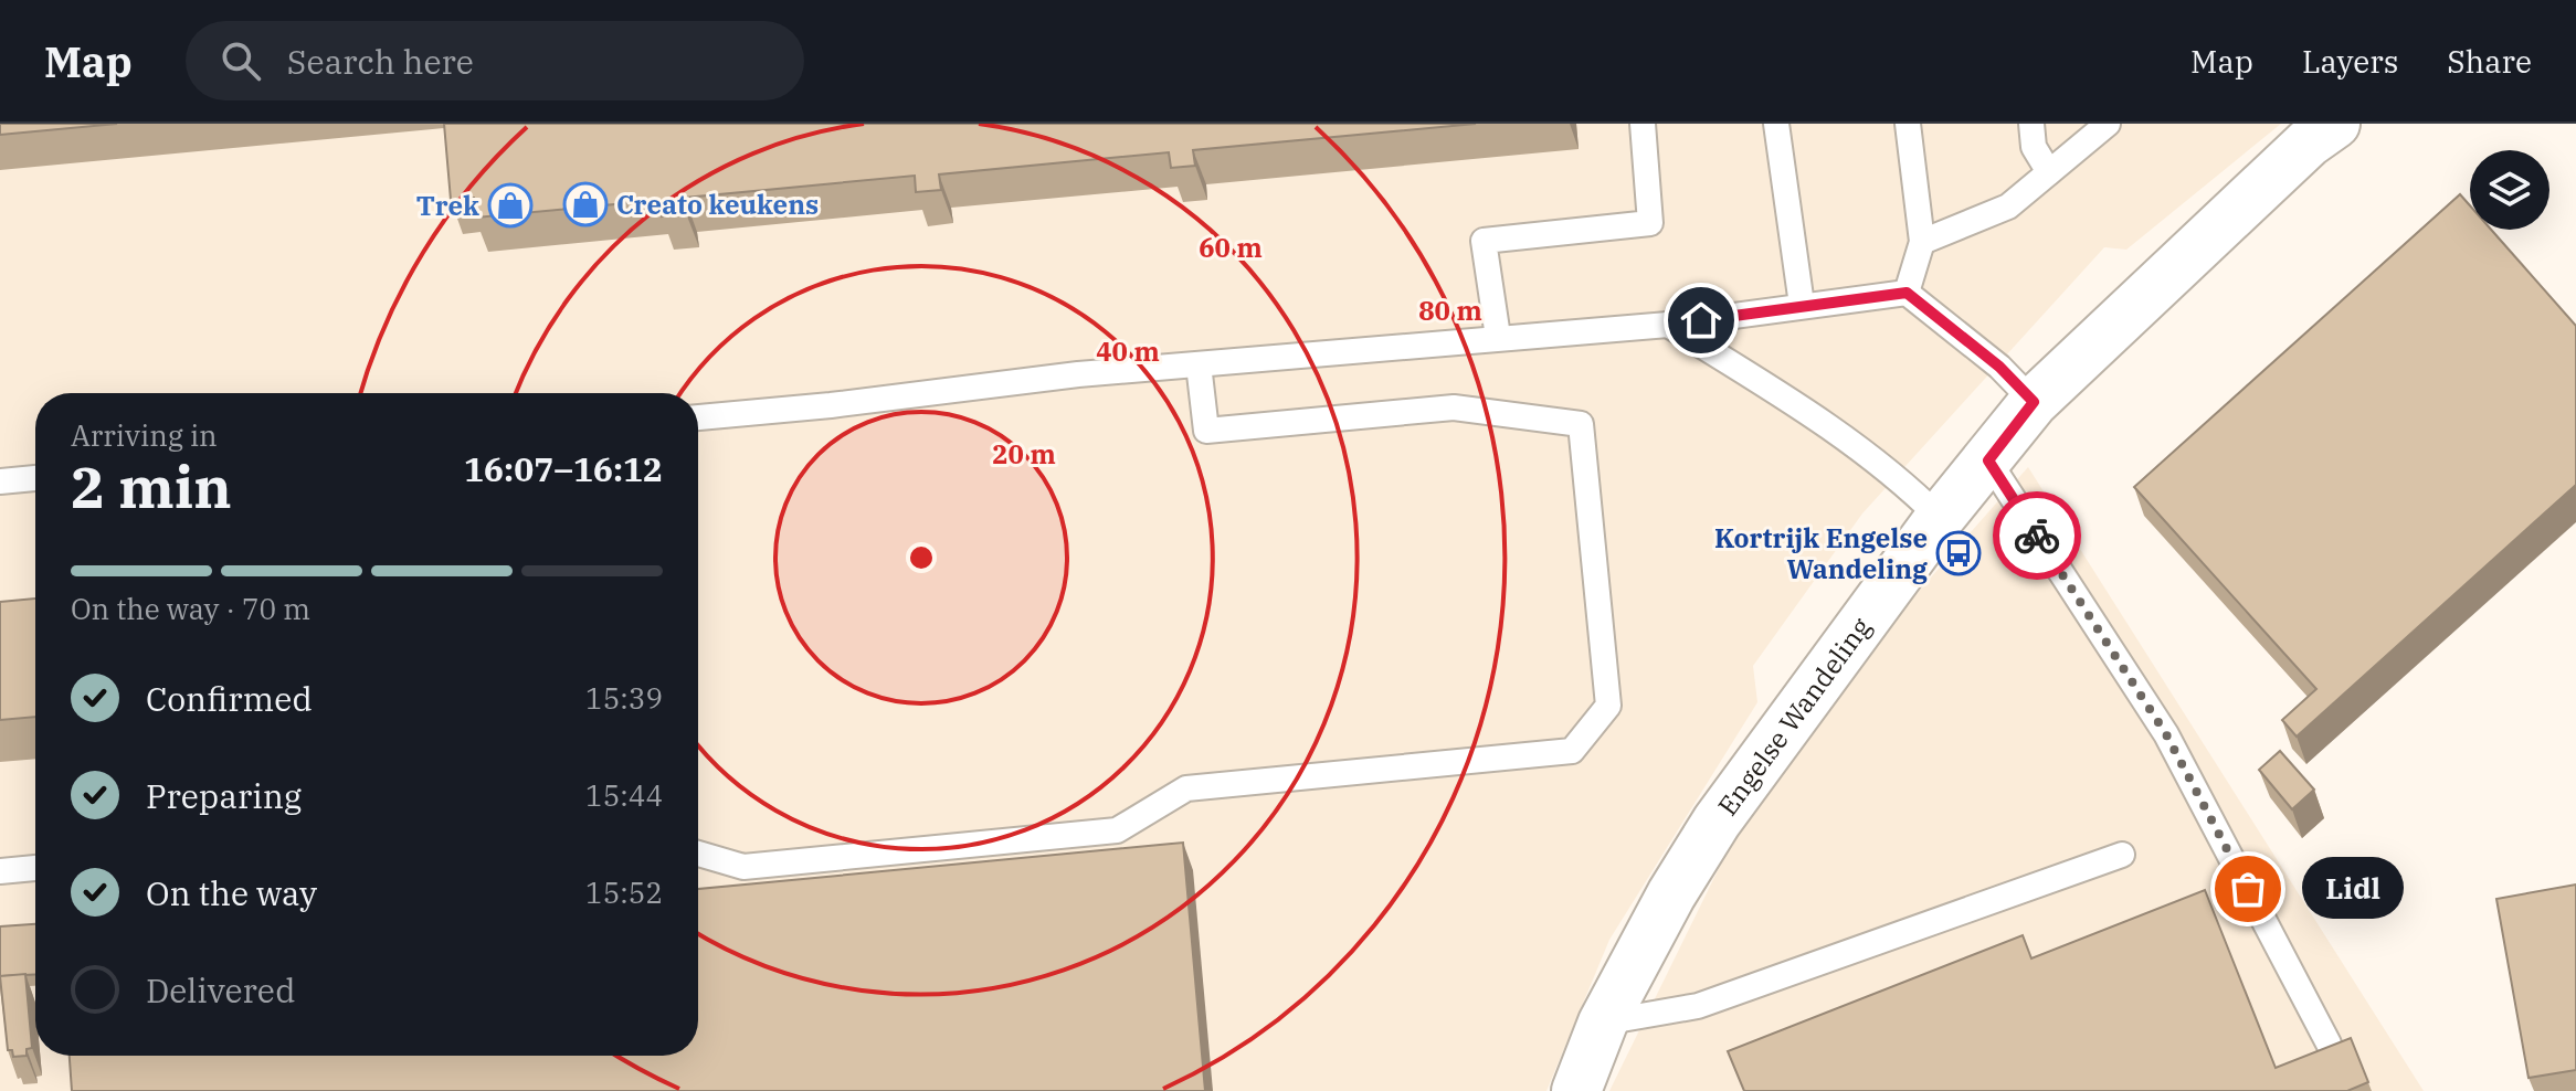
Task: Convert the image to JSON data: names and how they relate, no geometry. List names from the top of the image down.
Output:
{
  "streets": {
    "street": ["Engelse Wandeling"]
  },
  "places": {
    "shop": ["Creato keukens", "Trek"],
    "bus stop": ["Kortrijk Engelse Wandeling"],
    "other": ["Lidl"]
  },
  "page": {
    "header": "Map",
    "search": "Search here",
    "nav": ["Map", "Layers", "Share"],
    "heading": ["2 min", "Arriving in", "16:07–16:12"],
    "bar": "On the way · 70 m",
    "list": [
      ["Confirmed", "15:39"],
      ["Preparing", "15:44"],
      ["On the way", "15:52"],
      "Delivered"
    ],
    "bubble": "Lidl"
  },
  "rings": [
    "60 m",
    "80 m",
    "40 m",
    "20 m"
  ]
}
